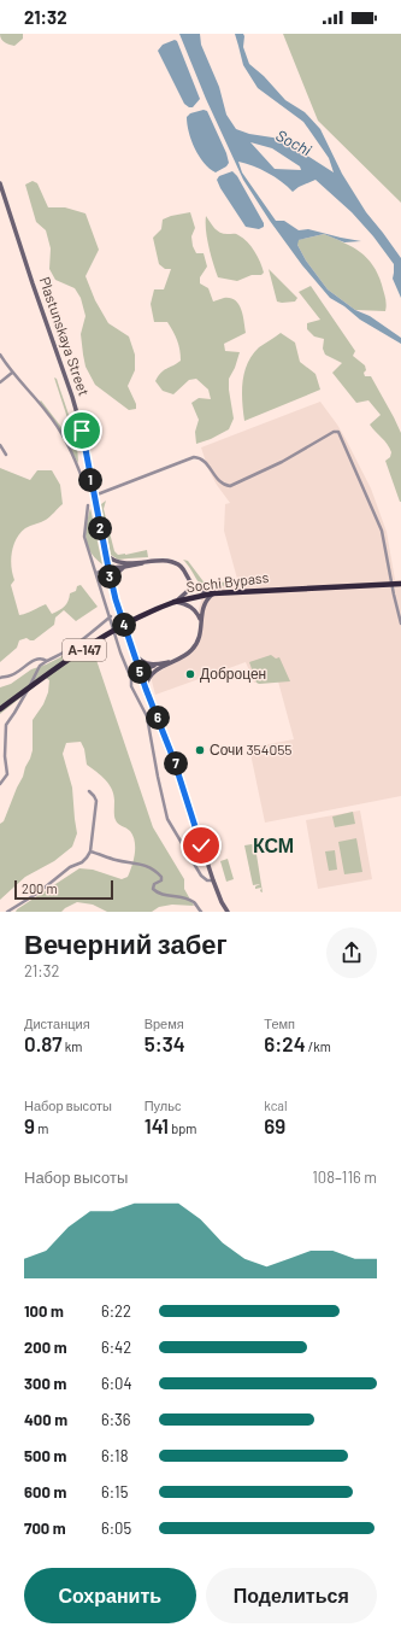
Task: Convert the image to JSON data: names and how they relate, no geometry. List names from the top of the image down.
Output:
{
  "streets": {
    "highway": ["Sochi Bypass", "А-147"],
    "main road": ["Plastunskaya Street"]
  },
  "crossings": [
    ["Sochi Bypass", "А-147"]
  ],
  "districts": ["КСМ"],
  "water": ["Sochi"],
  "places": ["Доброцен", "Сочи 354055"],
  "scale_bar": "200 m",
  "page": {
    "status": "21:32",
    "pins": [
      "1",
      "2",
      "3",
      "4",
      "5",
      "6",
      "7"
    ],
    "scale": "200 m",
    "heading": ["Вечерний забег", "21:32"],
    "stats": [
      ["Дистанция", "0.87 km"],
      ["Время", "5:34"],
      ["Темп", "6:24 /km"],
      ["Набор высоты", "9 m"],
      ["Пульс", "141 bpm"],
      ["kcal", "69"]
    ],
    "chart": ["Набор высоты", "108–116 m"],
    "list": [
      {
        "name": "100 m",
        "note": "6:22"
      },
      {
        "name": "200 m",
        "note": "6:42"
      },
      {
        "name": "300 m",
        "note": "6:04"
      },
      {
        "name": "400 m",
        "note": "6:36"
      },
      {
        "name": "500 m",
        "note": "6:18"
      },
      {
        "name": "600 m",
        "note": "6:15"
      },
      {
        "name": "700 m",
        "note": "6:05"
      }
    ],
    "buttons": ["Сохранить", "Поделиться"]
  }
}
